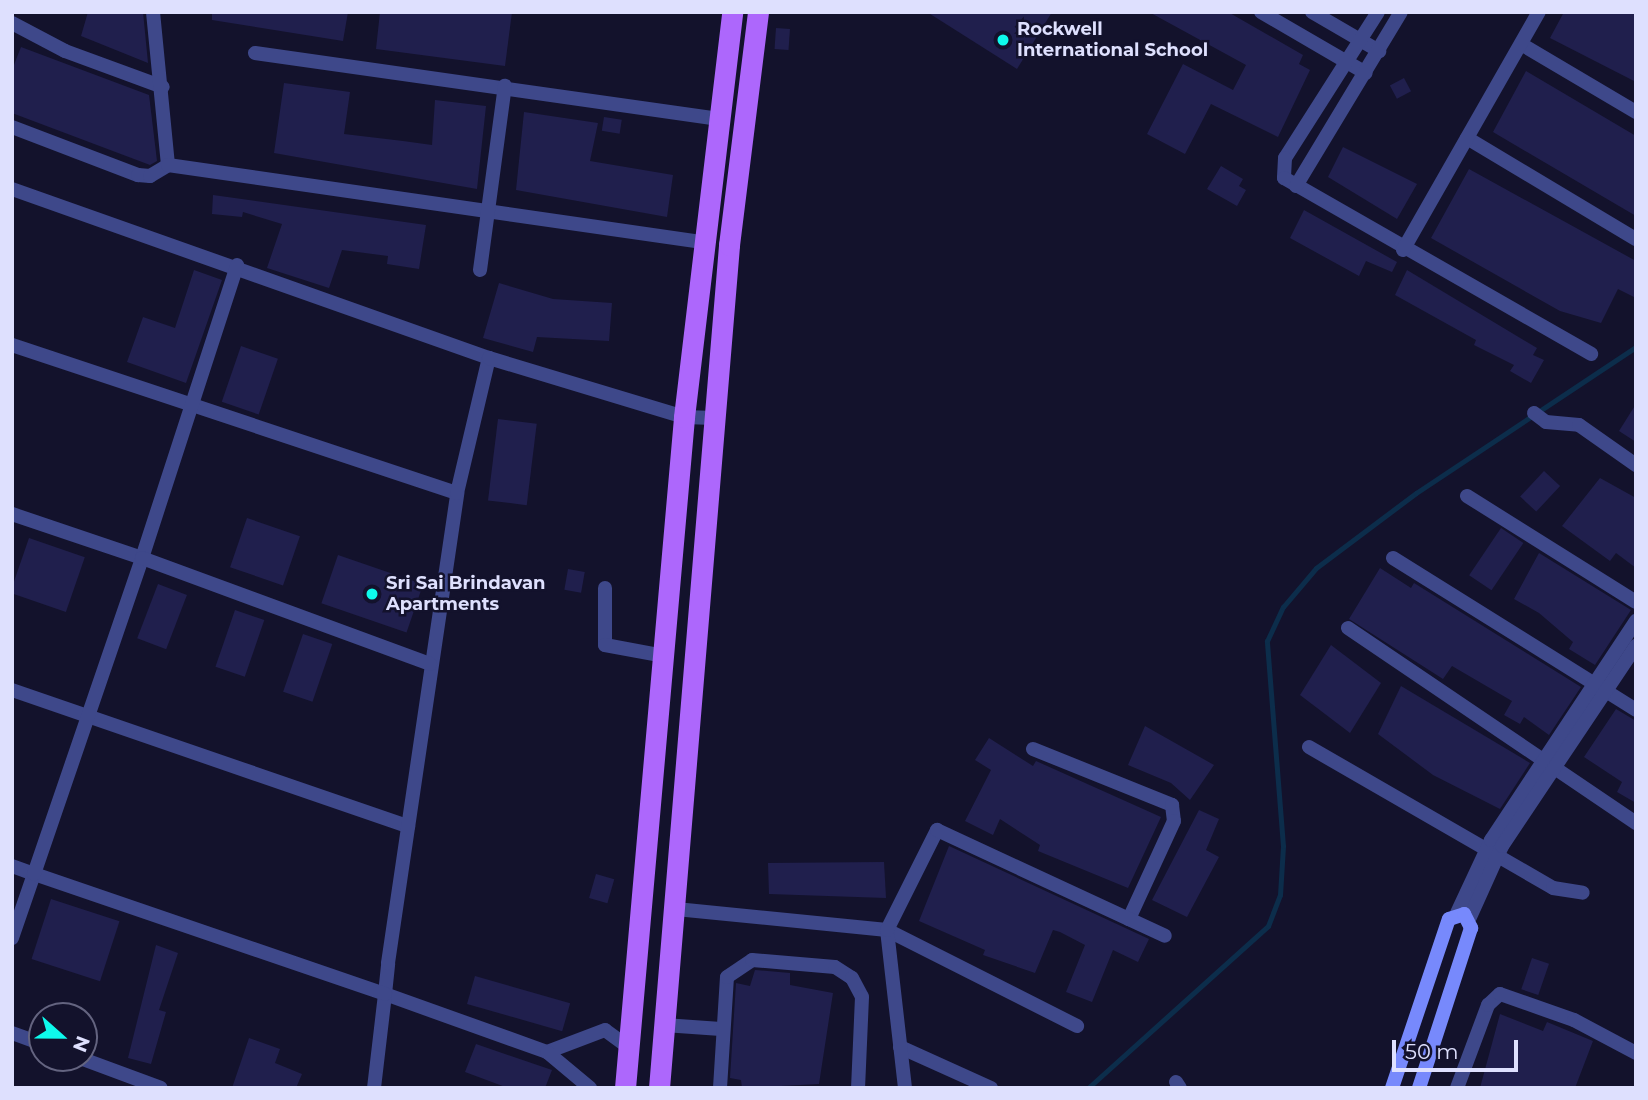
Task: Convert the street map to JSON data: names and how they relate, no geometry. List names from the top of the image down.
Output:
{
  "places": ["Rockwell International School", "Sri Sai Brindavan Apartments"],
  "scale_bar": "50 m",
  "north": "right"
}
